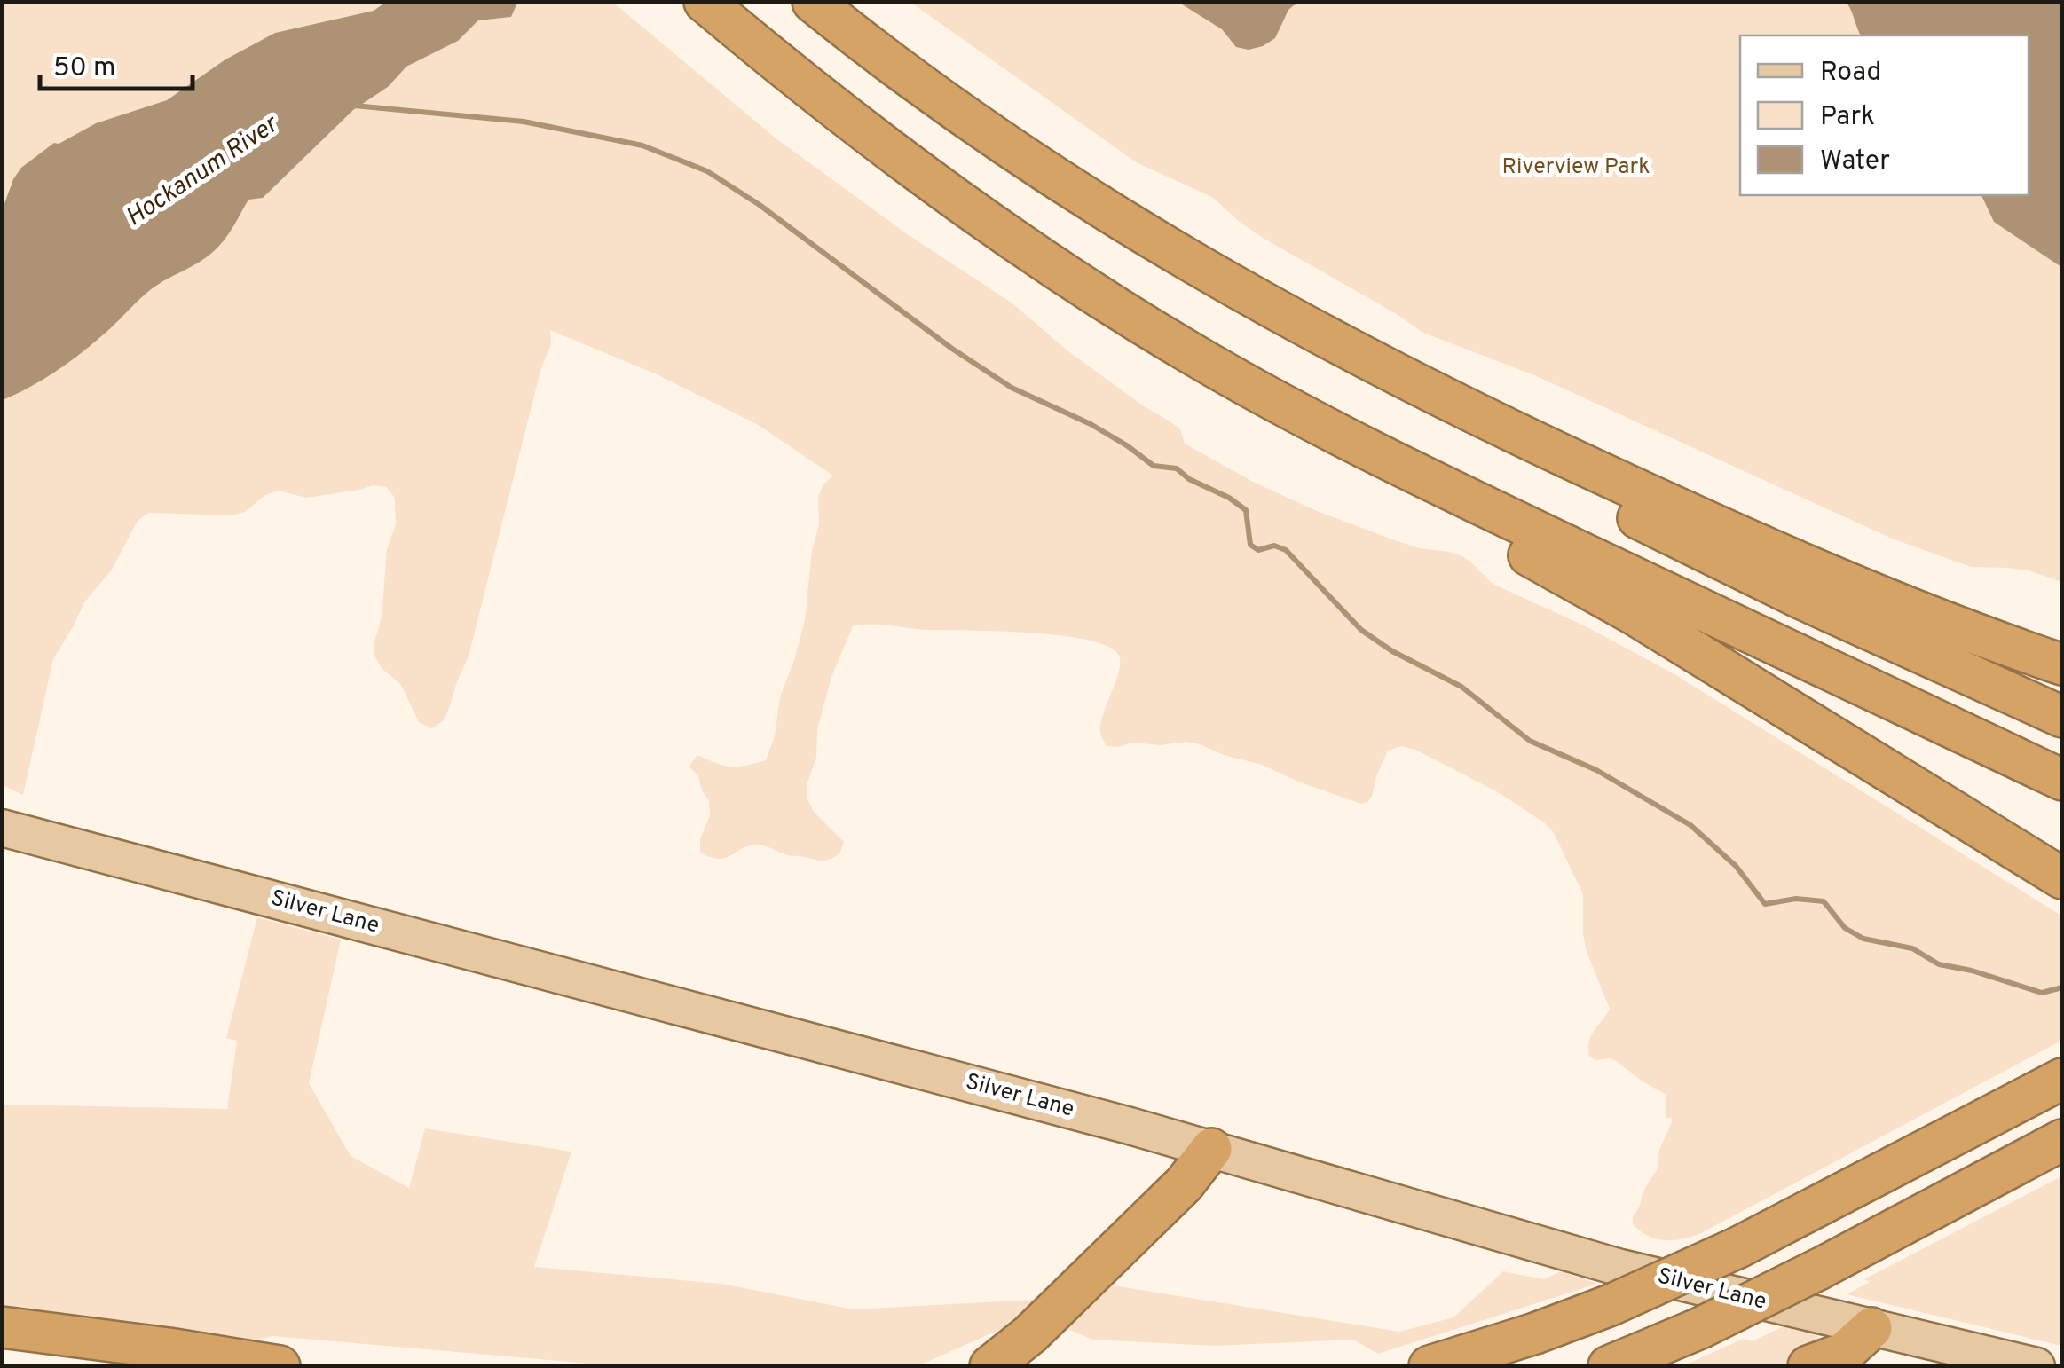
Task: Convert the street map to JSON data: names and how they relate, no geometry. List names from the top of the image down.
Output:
{
  "streets": {
    "main road": ["Silver Lane"]
  },
  "water": ["Hockanum River"],
  "parks": ["Riverview Park"],
  "legend": ["Road", "Park", "Water"],
  "scale_bar": "50 m"
}
